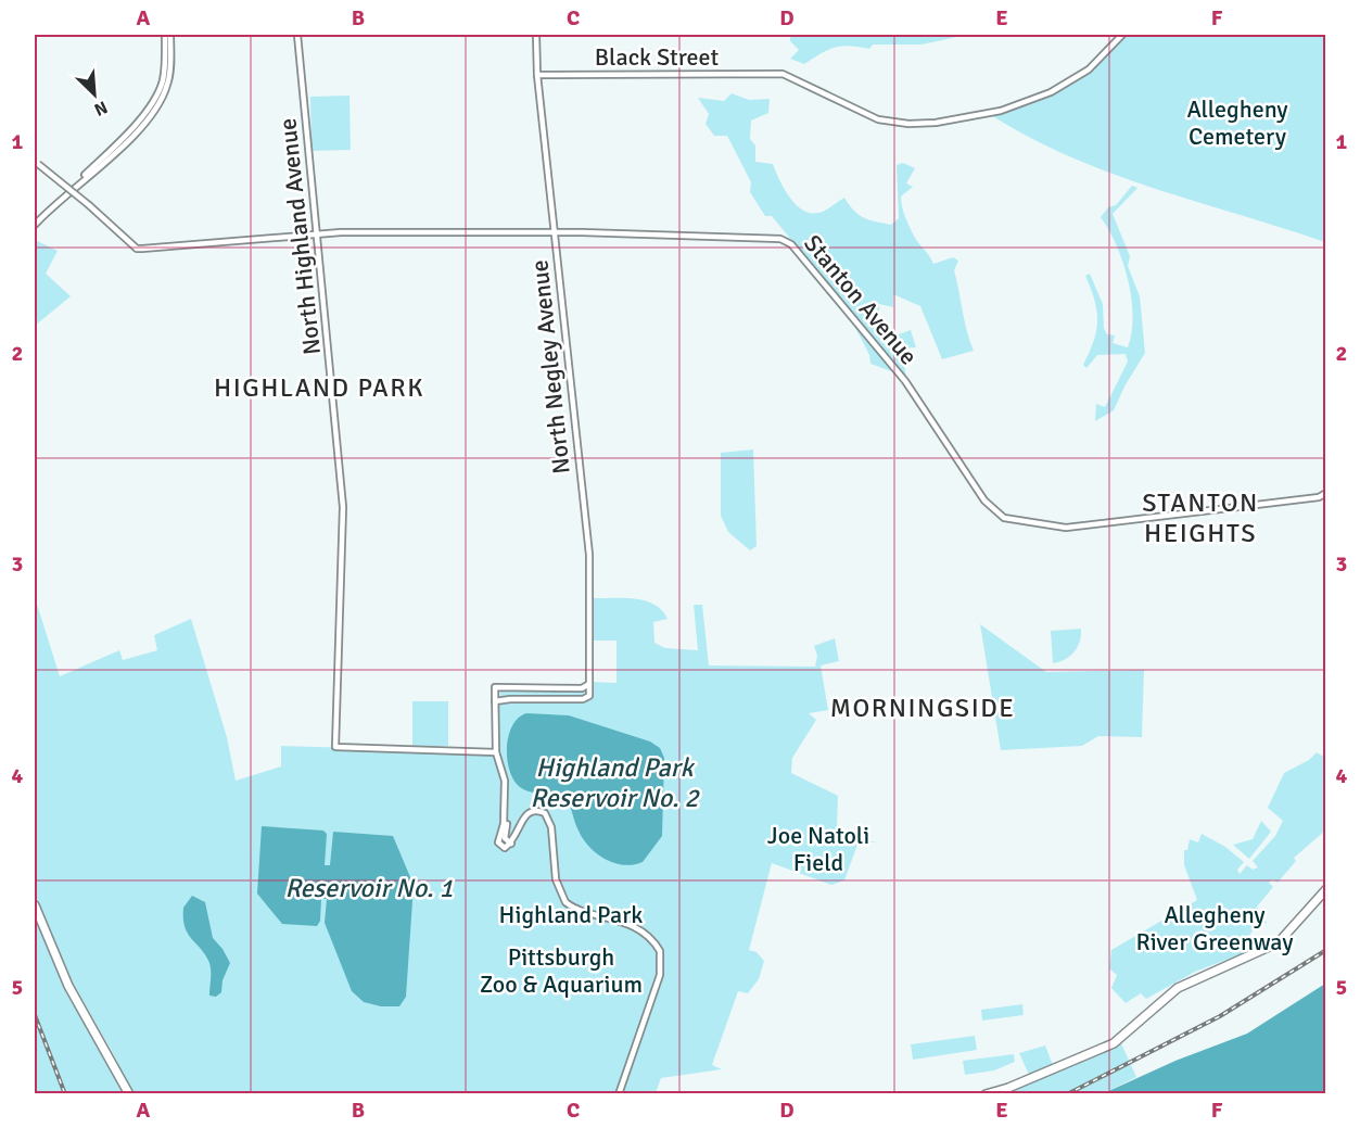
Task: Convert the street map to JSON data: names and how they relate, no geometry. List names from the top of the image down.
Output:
{
  "streets": {
    "main road": [
      "Black Street",
      "North Highland Avenue",
      "Stanton Avenue",
      "North Negley Avenue"
    ]
  },
  "crossings": [
    ["Black Street", "North Negley Avenue"],
    ["North Highland Avenue", "Stanton Avenue"],
    ["Stanton Avenue", "North Negley Avenue"]
  ],
  "districts": ["HIGHLAND PARK", "STANTON HEIGHTS", "MORNINGSIDE"],
  "water": ["Highland Park Reservoir No. 2", "Reservoir No. 1"],
  "parks": [
    "Allegheny Cemetery",
    "Joe Natoli Field",
    "Highland Park",
    "Allegheny River Greenway",
    "Pittsburgh Zoo & Aquarium"
  ],
  "north": "bottom right",
  "grid": {
    "columns": [
      "A",
      "B",
      "C",
      "D",
      "E",
      "F"
    ],
    "rows": [
      "1",
      "2",
      "3",
      "4",
      "5"
    ]
  }
}
